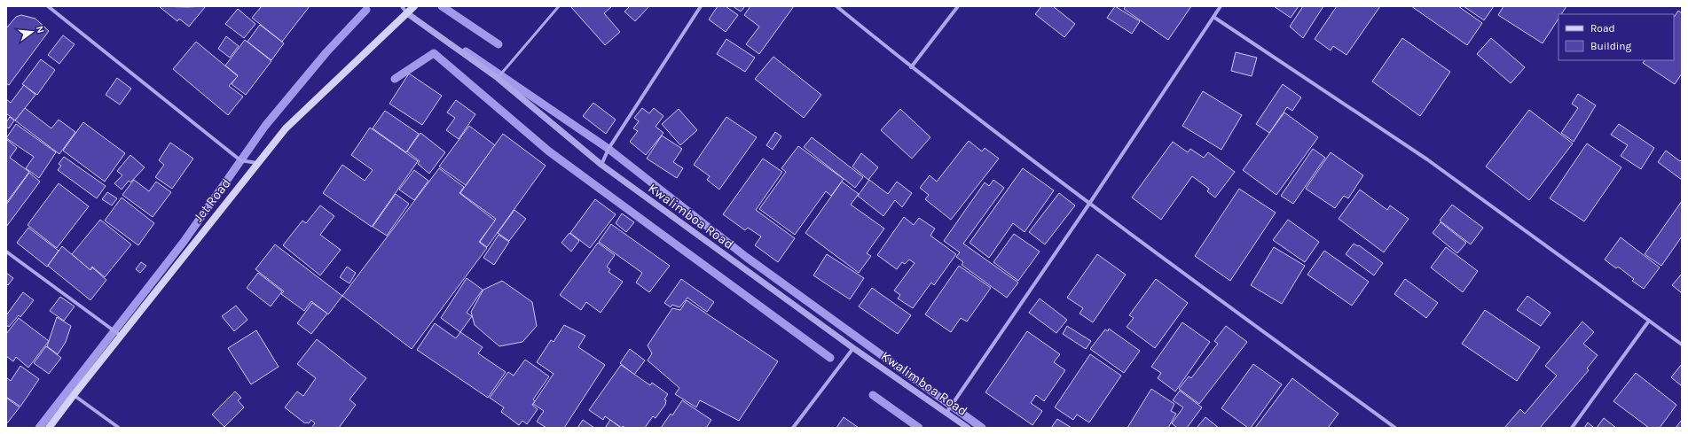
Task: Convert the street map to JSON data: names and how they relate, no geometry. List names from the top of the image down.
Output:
{
  "streets": {
    "main road": ["Jet Road"],
    "street": ["Kwalimboa Road"]
  },
  "crossings": [
    ["Jet Road", "Kwalimboa Road"]
  ],
  "legend": ["Road", "Building"],
  "north": "right"
}
